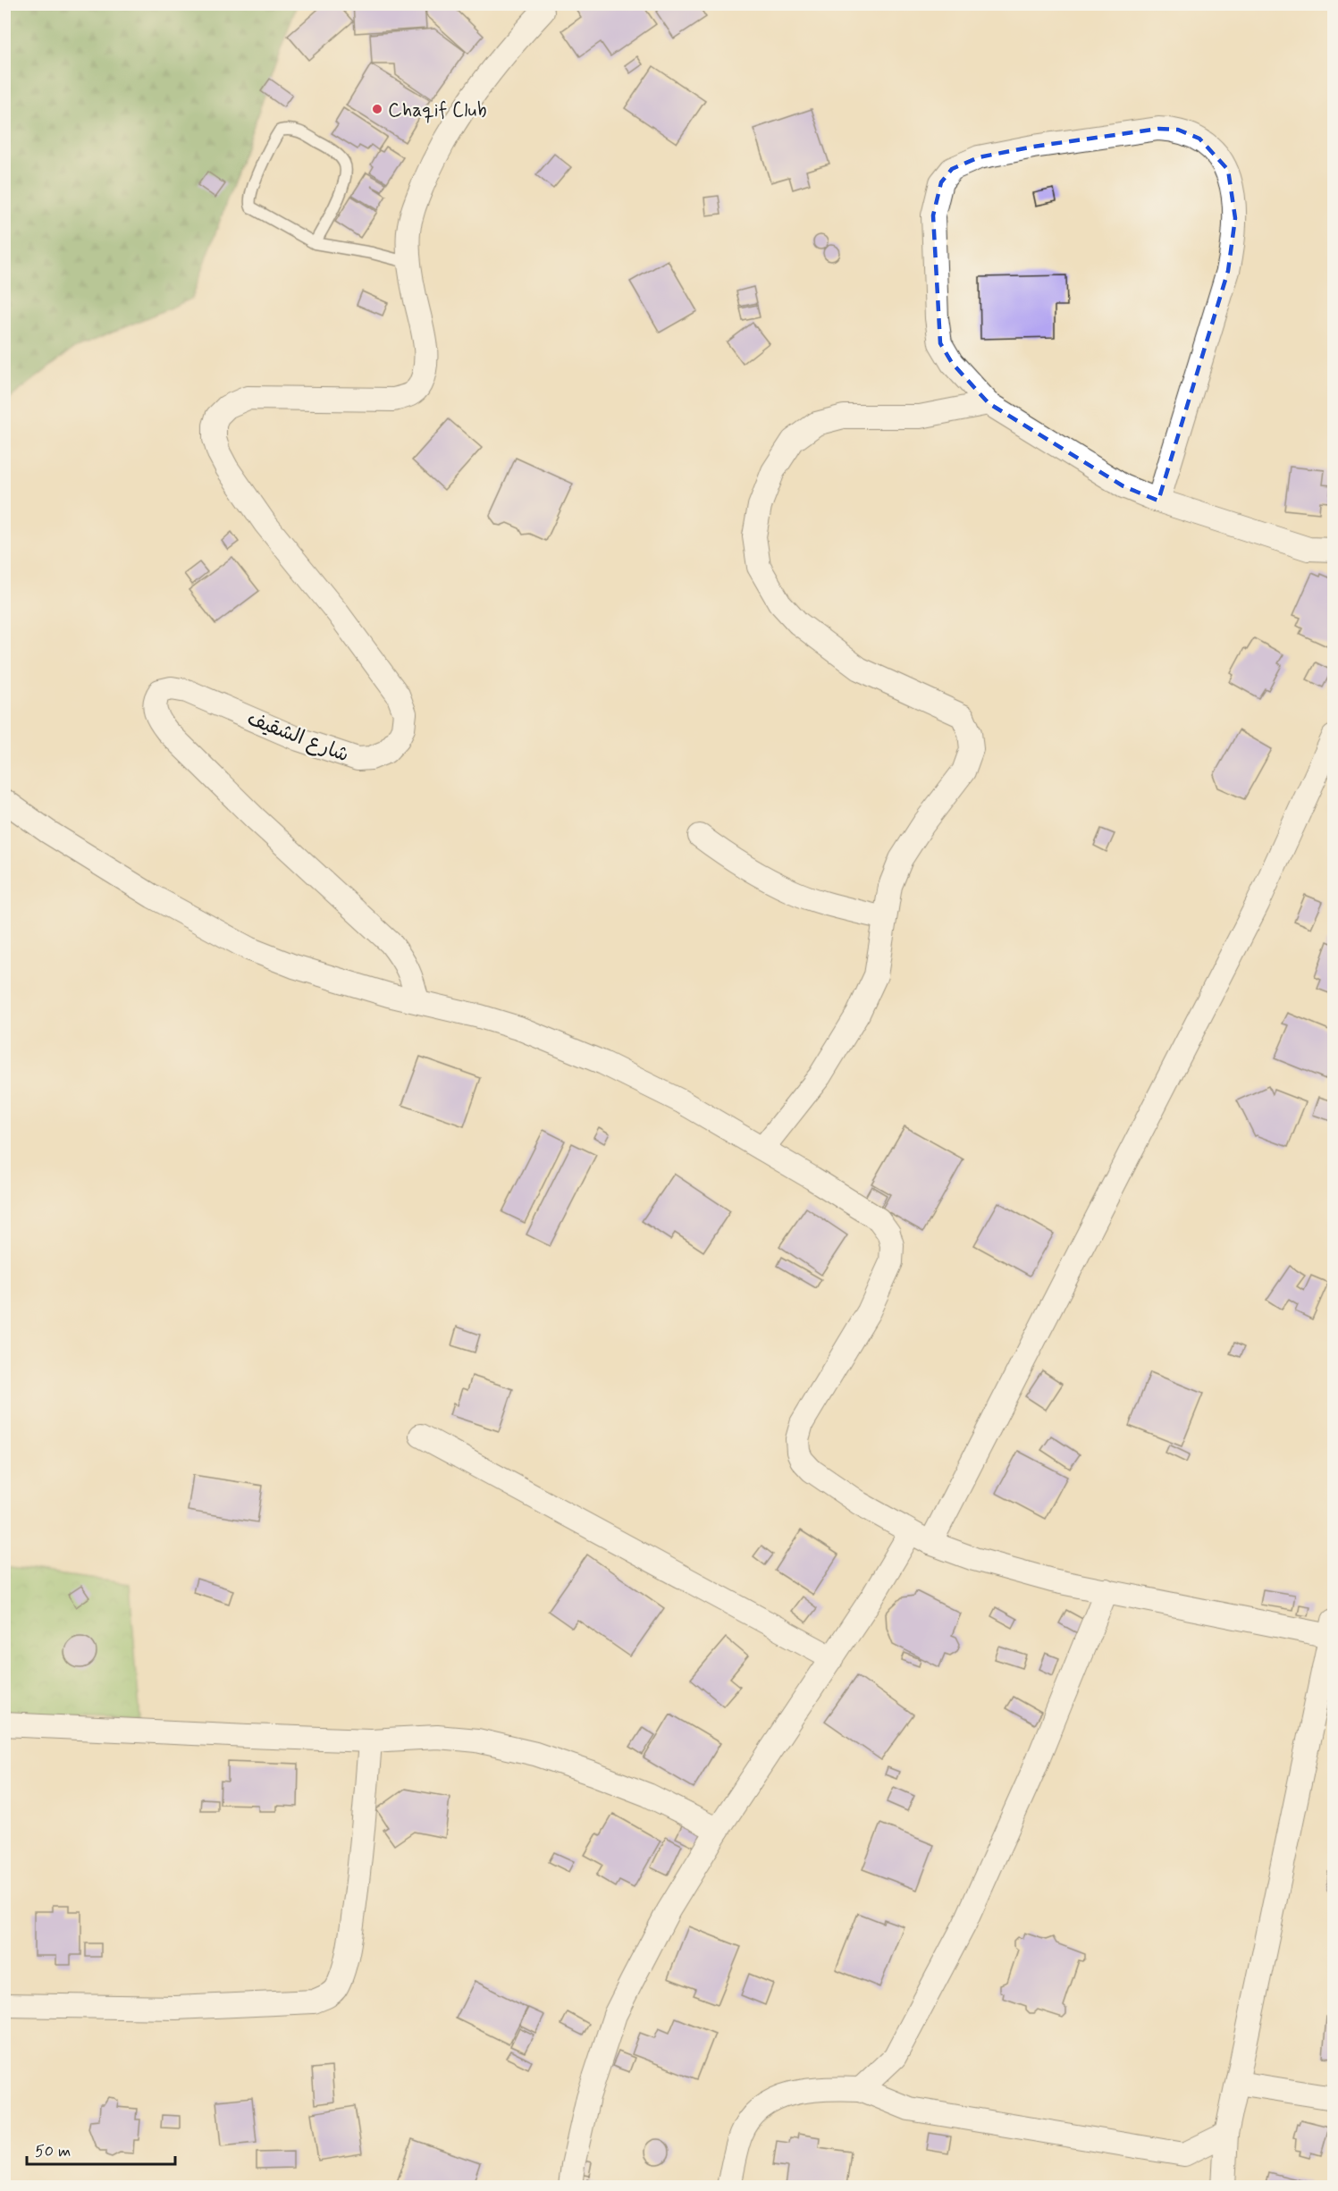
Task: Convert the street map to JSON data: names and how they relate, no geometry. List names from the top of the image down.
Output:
{
  "streets": {
    "street": ["شارع الشقيف"]
  },
  "places": ["Chaqif Club"],
  "scale_bar": "50 m"
}
